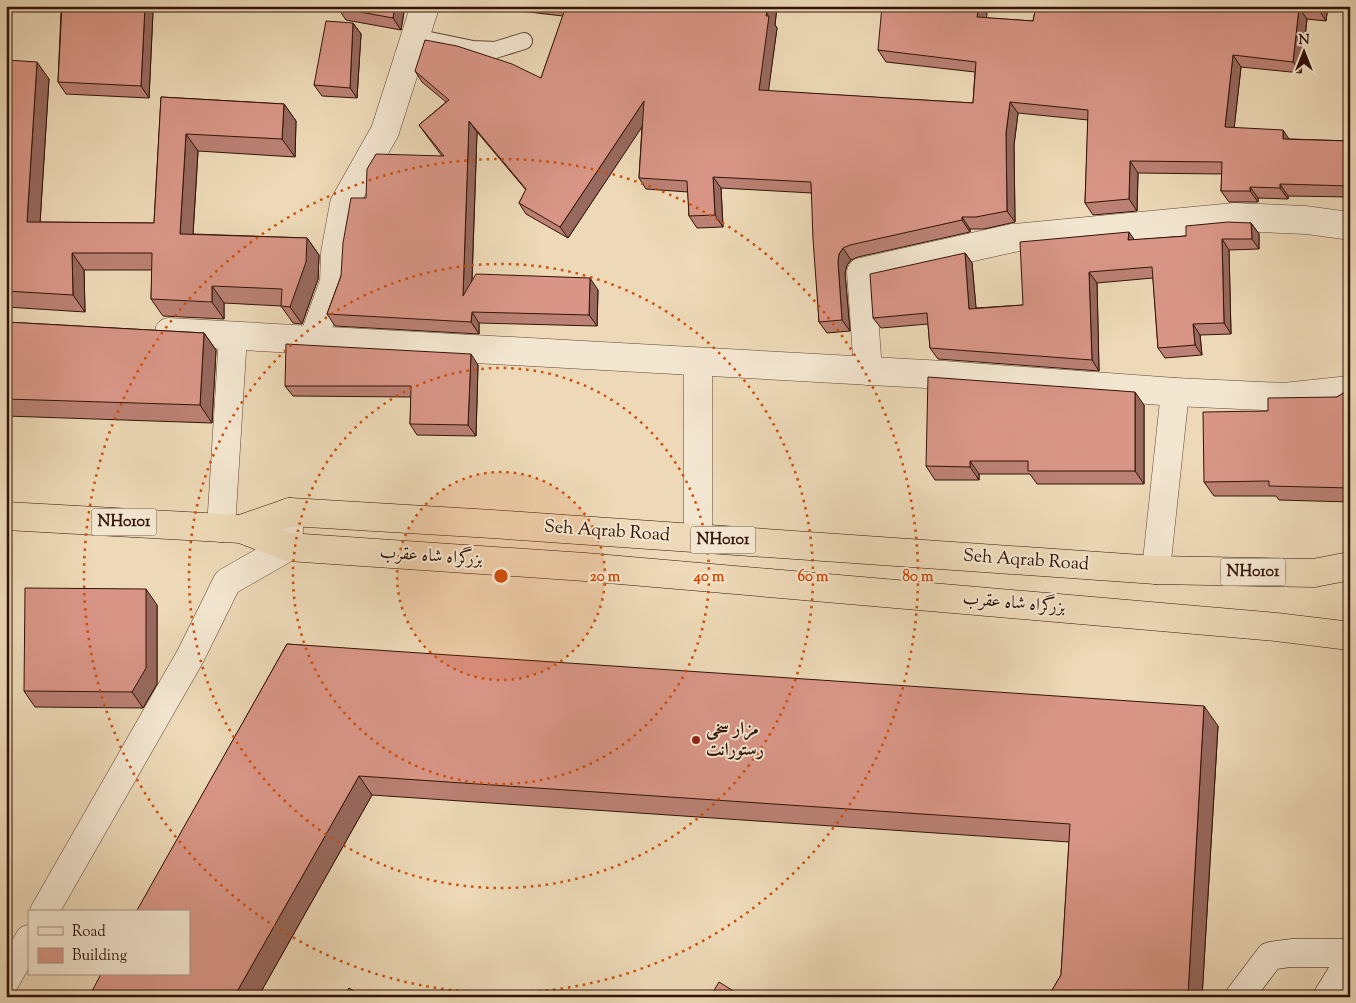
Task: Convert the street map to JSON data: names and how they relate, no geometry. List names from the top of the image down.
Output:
{
  "streets": {
    "highway": ["NH0101", "Seh Aqrab Road", "بزرگراه شاه عقرب"]
  },
  "crossings": [
    ["NH0101", "Seh Aqrab Road"],
    ["Seh Aqrab Road", "بزرگراه شاه عقرب"]
  ],
  "places": ["مزار سخی رستورانت"],
  "legend": ["Road", "Building"],
  "north": "top",
  "rings": [
    "20 m",
    "40 m",
    "60 m",
    "80 m"
  ]
}
